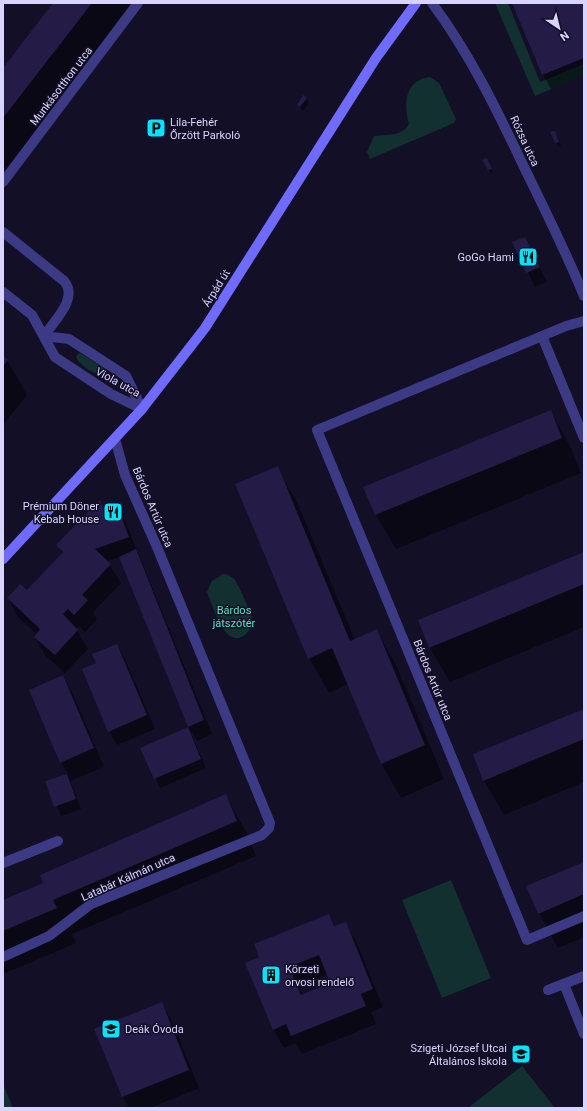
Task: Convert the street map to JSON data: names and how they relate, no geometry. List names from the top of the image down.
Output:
{
  "streets": {
    "main road": ["Árpád út"],
    "street": [
      "Munkásotthon utca",
      "Rózsa utca",
      "Viola utca",
      "Bárdos Artúr utca",
      "Latabár Kálmán utca"
    ]
  },
  "crossings": [
    ["Árpád út", "Viola utca"],
    ["Árpád út", "Bárdos Artúr utca"],
    ["Bárdos Artúr utca", "Latabár Kálmán utca"]
  ],
  "parks": ["Bárdos játszótér"],
  "places": {
    "parking": ["Lila-Fehér Őrzött Parkoló"],
    "restaurant": ["GoGo Hami", "Prémium Döner Kebab House"],
    "building": ["Körzeti orvosi rendelő"],
    "school or university": ["Deák Óvoda", "Szigeti József Utcai Általános Iskola"]
  },
  "north": "bottom right"
}
